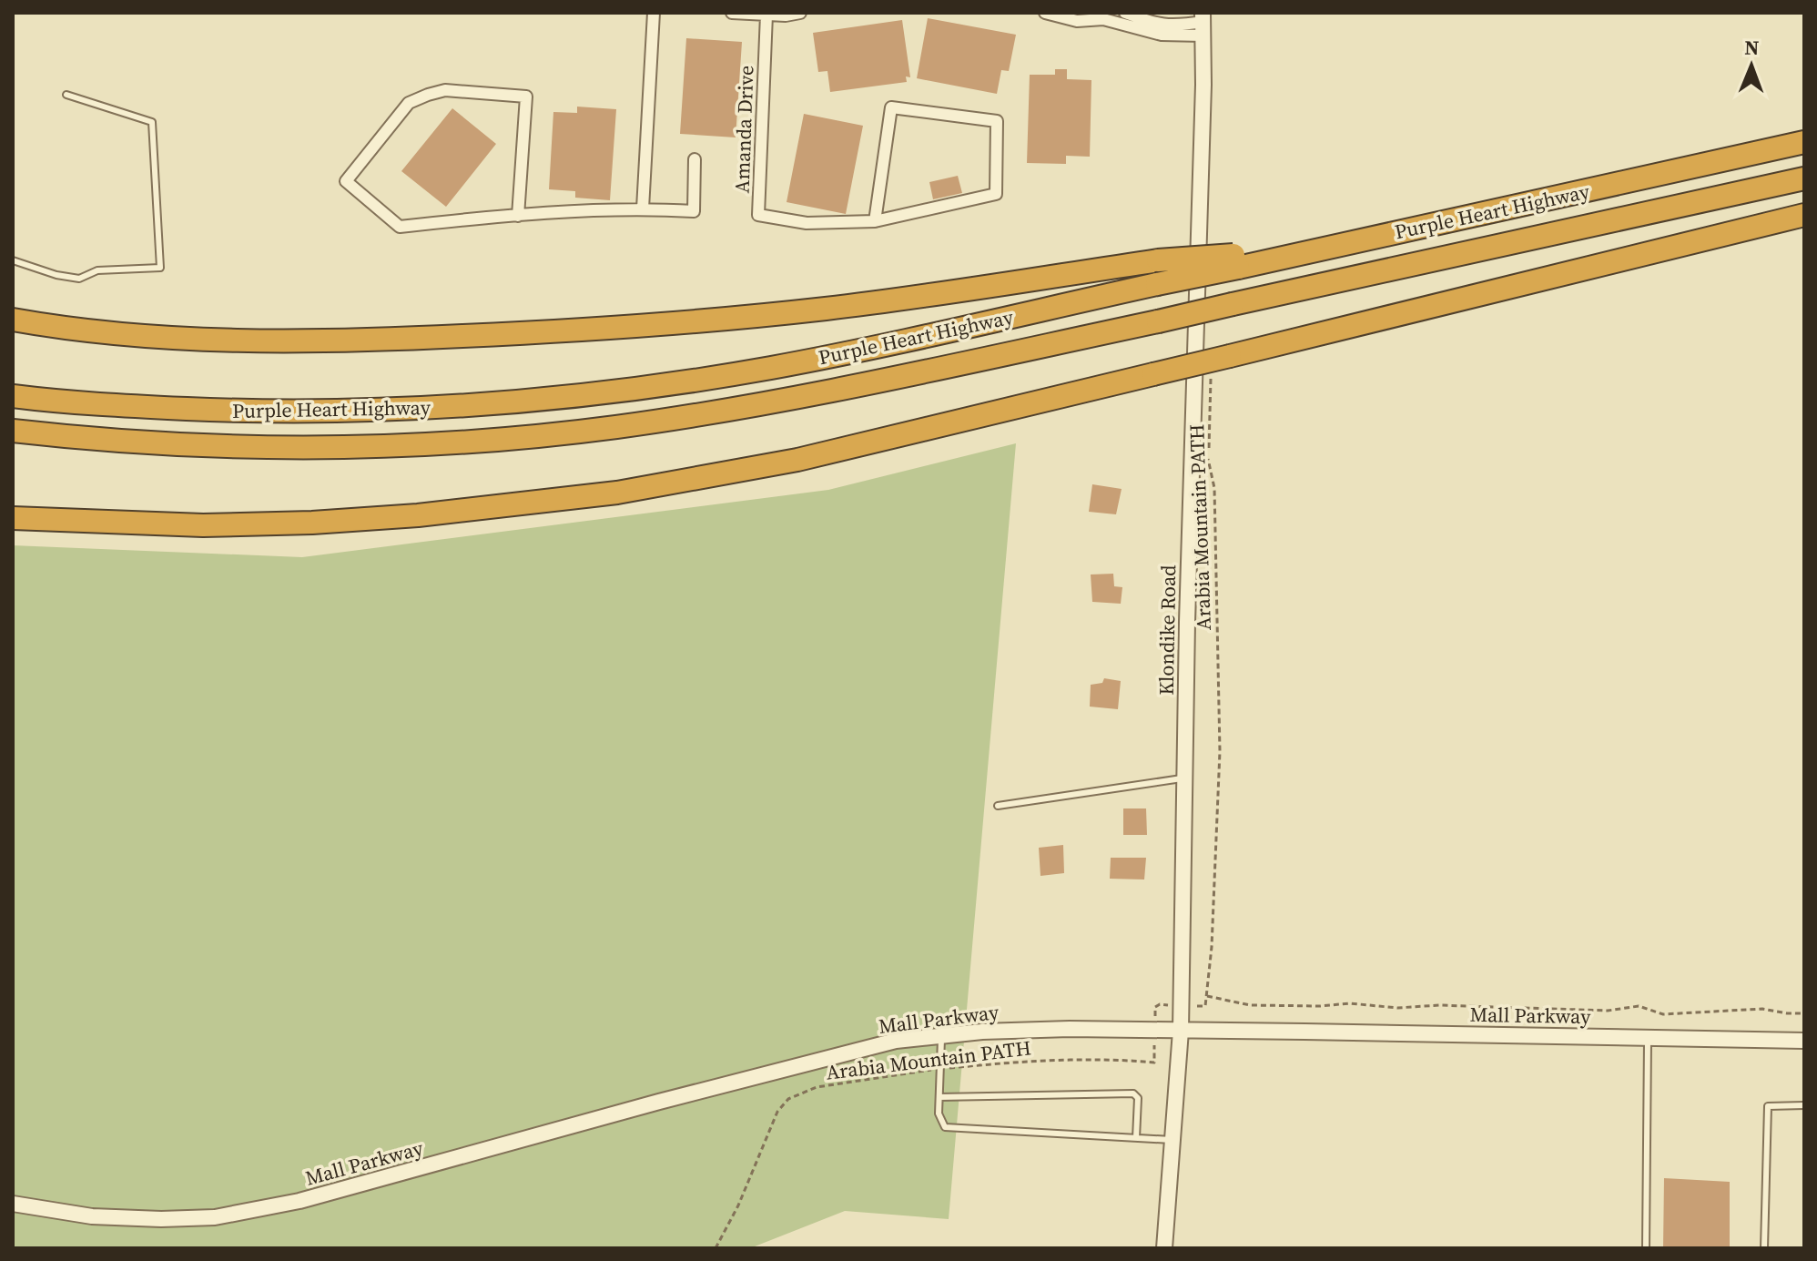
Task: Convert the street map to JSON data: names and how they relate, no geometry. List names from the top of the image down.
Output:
{
  "streets": {
    "highway": ["Purple Heart Highway"],
    "street": ["Amanda Drive", "Klondike Road", "Mall Parkway"],
    "path": ["Arabia Mountain PATH"]
  },
  "crossings": [
    ["Klondike Road", "Mall Parkway"]
  ],
  "north": "top"
}
